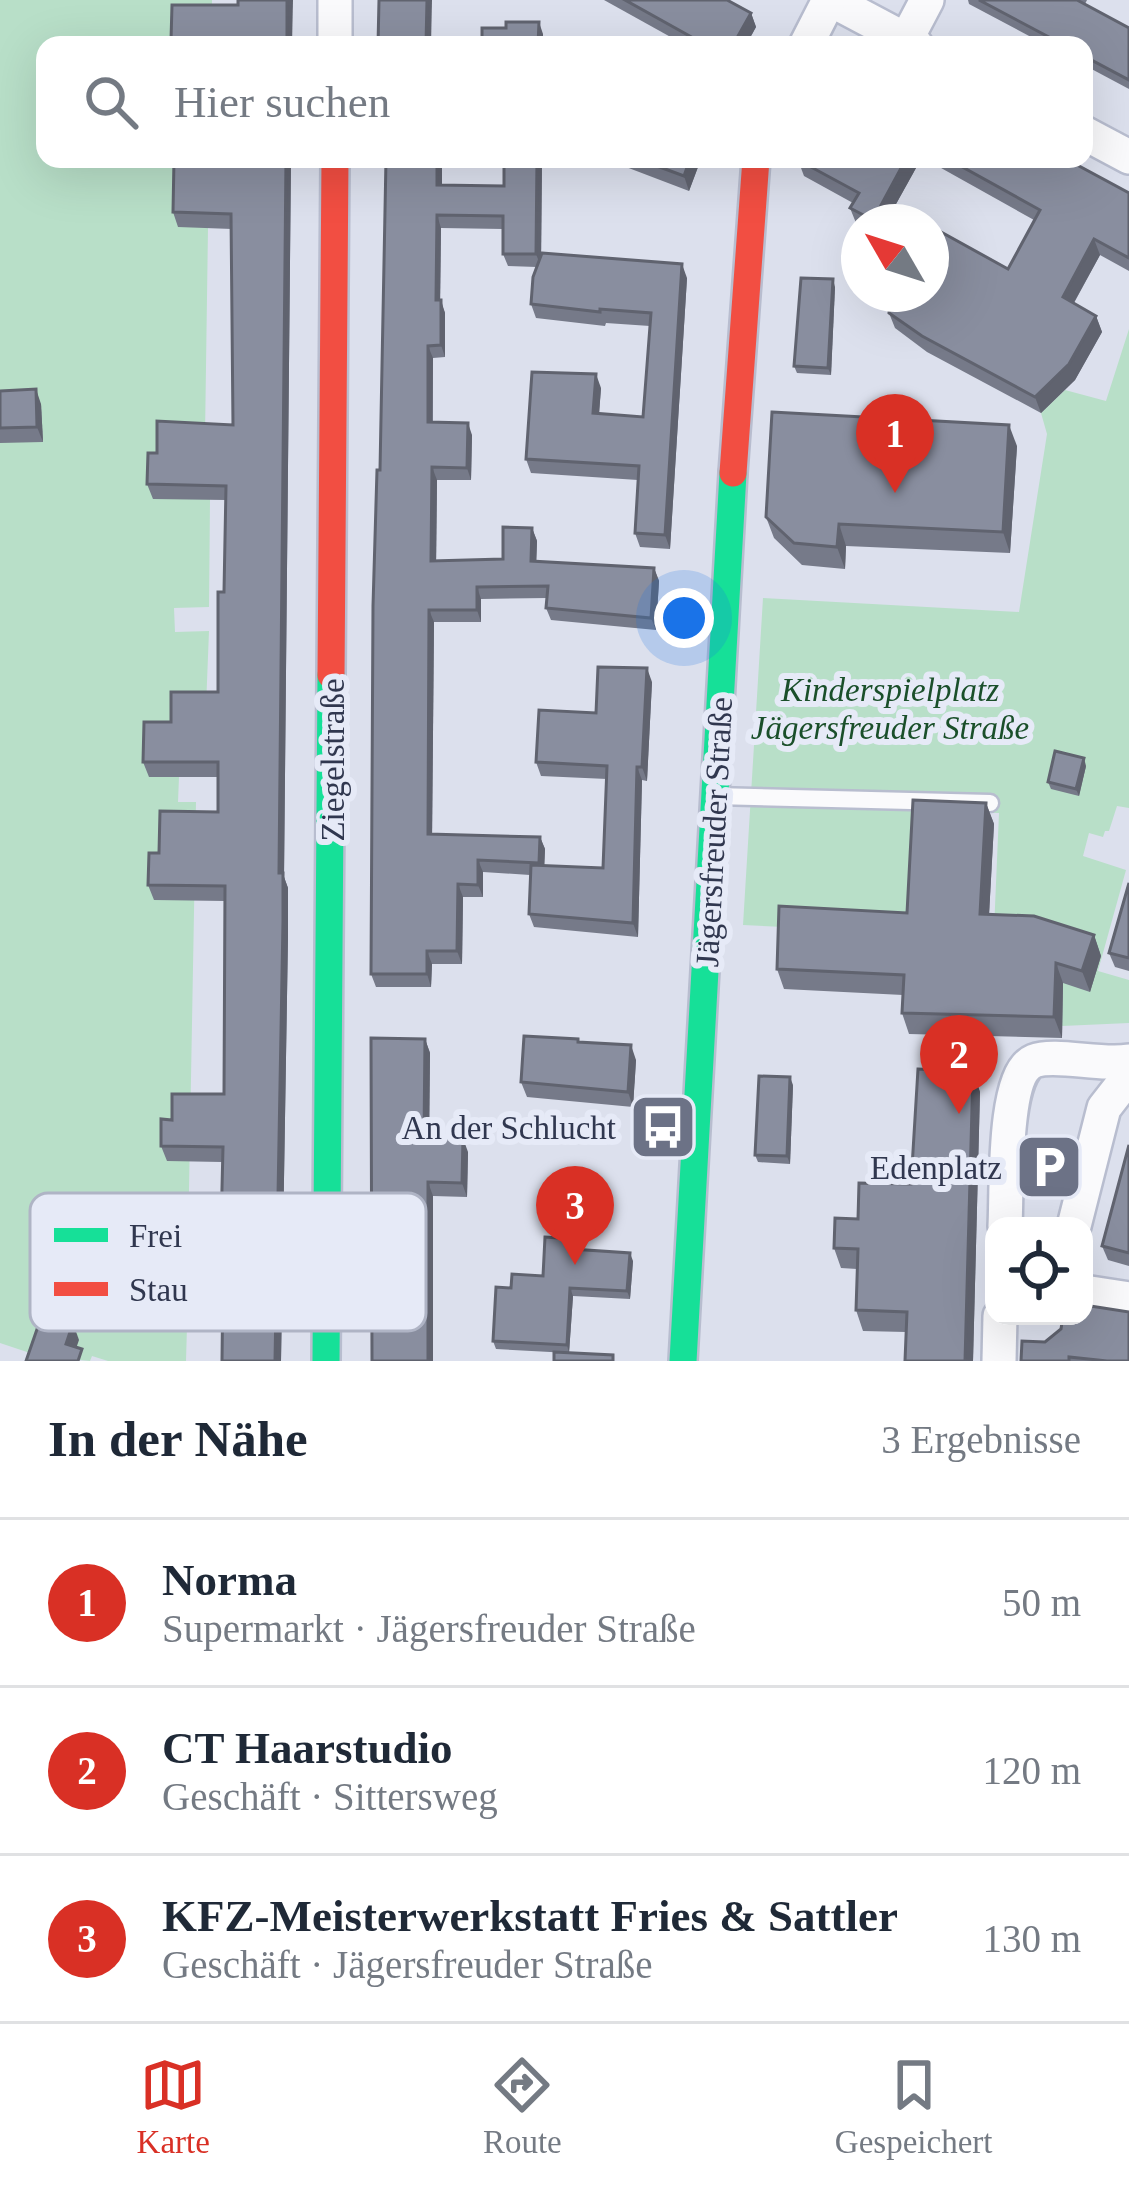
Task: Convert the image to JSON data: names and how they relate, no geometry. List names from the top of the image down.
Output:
{
  "streets": {
    "street": ["Ziegelstraße", "Jägersfreuder Straße"]
  },
  "parks": ["Kinderspielplatz Jägersfreuder Straße"],
  "places": {
    "bus stop": ["An der Schlucht"],
    "parking": ["Edenplatz"]
  },
  "legend": ["Frei", "Stau"],
  "north": "top left",
  "page": {
    "search": "Hier suchen",
    "pins": ["1", "2", "3"],
    "heading": ["In der Nähe", "3 Ergebnisse"],
    "list": [
      {
        "mark": "1",
        "name": "Norma",
        "note": "Supermarkt · Jägersfreuder Straße",
        "value": "50 m"
      },
      {
        "mark": "2",
        "name": "CT Haarstudio",
        "note": "Geschäft · Sittersweg",
        "value": "120 m"
      },
      {
        "mark": "3",
        "name": "KFZ-Meisterwerkstatt Fries & Sattler",
        "note": "Geschäft · Jägersfreuder Straße",
        "value": "130 m"
      }
    ],
    "nav": ["Karte", "Route", "Gespeichert"]
  }
}
